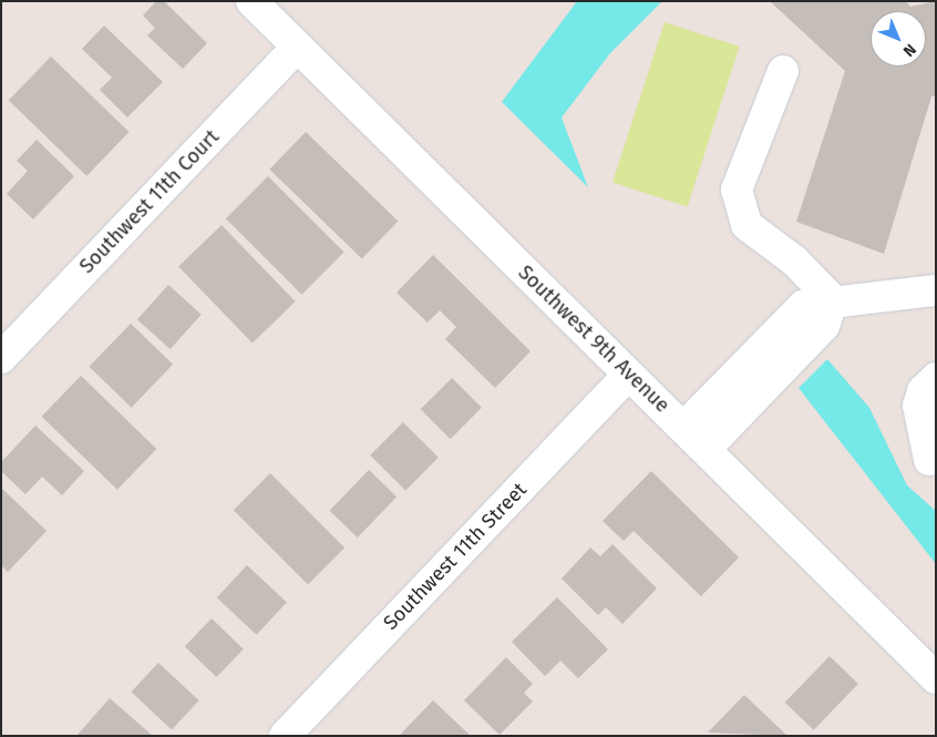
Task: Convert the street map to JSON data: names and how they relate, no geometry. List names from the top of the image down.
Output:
{
  "streets": {
    "street": ["Southwest 11th Court", "Southwest 9th Avenue", "Southwest 11th Street"]
  },
  "crossings": [
    ["Southwest 11th Court", "Southwest 9th Avenue"],
    ["Southwest 9th Avenue", "Southwest 11th Street"]
  ],
  "north": "bottom right"
}
